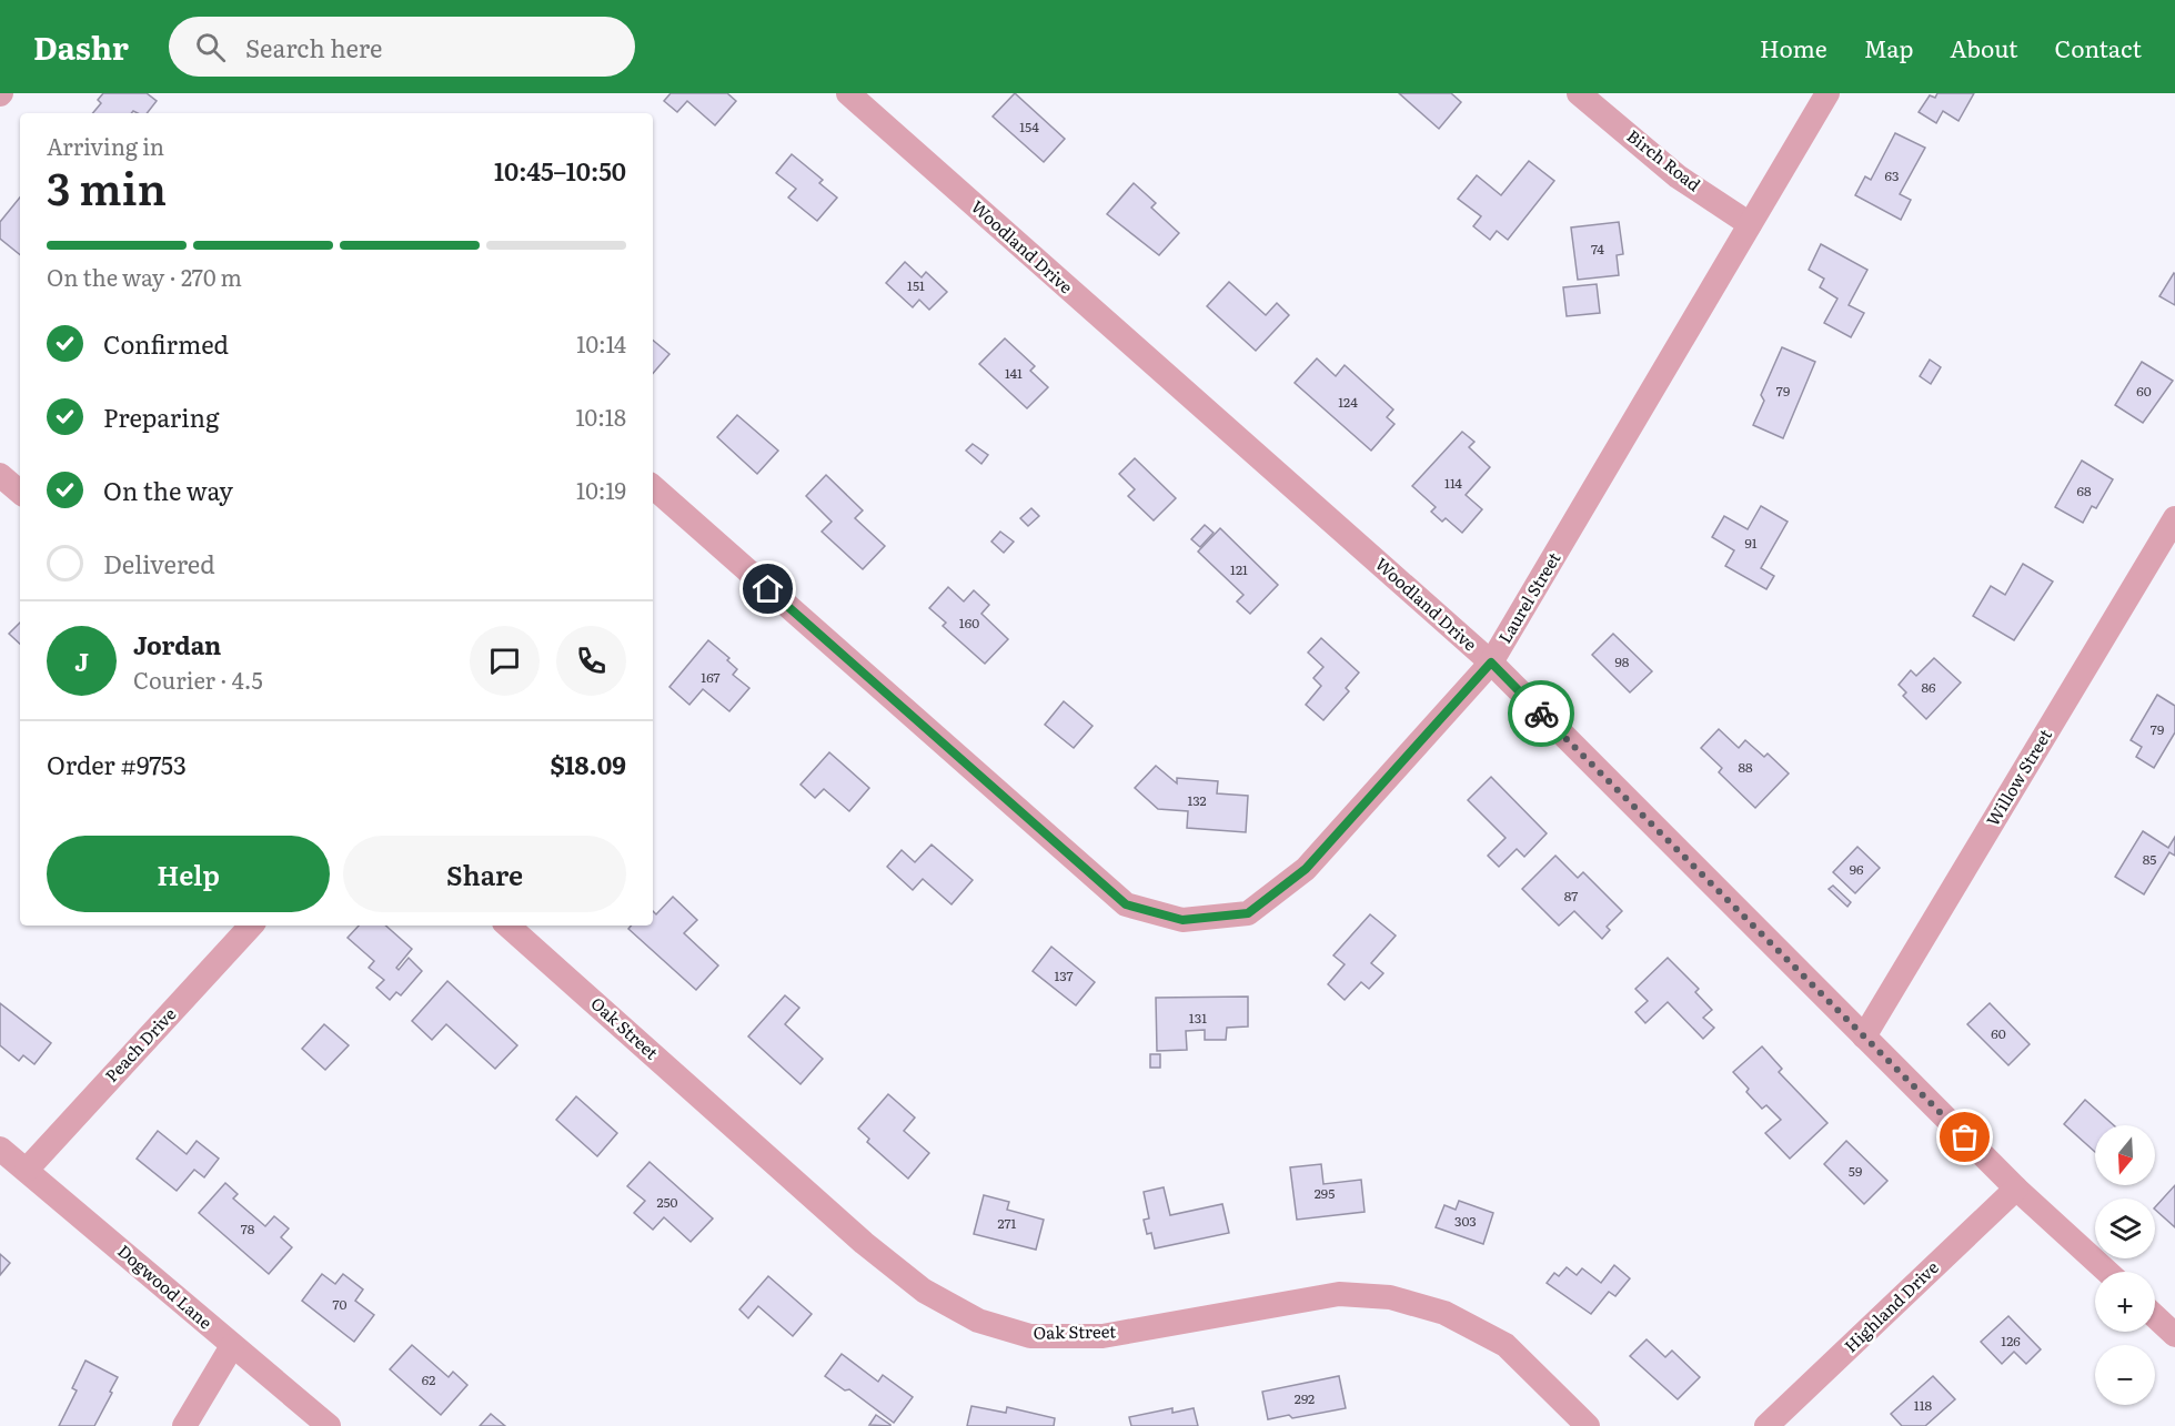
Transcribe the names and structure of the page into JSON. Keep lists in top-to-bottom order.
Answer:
{
  "streets": {
    "street": [
      "Birch Road",
      "Woodland Drive",
      "Laurel Street",
      "Willow Street",
      "Oak Street",
      "Peach Drive",
      "Dogwood Lane",
      "Highland Drive"
    ]
  },
  "crossings": [
    ["Birch Road", "Laurel Street"],
    ["Woodland Drive", "Laurel Street"],
    ["Woodland Drive", "Willow Street"],
    ["Woodland Drive", "Highland Drive"],
    ["Peach Drive", "Dogwood Lane"]
  ],
  "house_numbers": [
    "154",
    "63",
    "74",
    "151",
    "141",
    "79",
    "60",
    "124",
    "114",
    "68",
    "91",
    "121",
    "160",
    "98",
    "167",
    "86",
    "79",
    "88",
    "132",
    "85",
    "96",
    "87",
    "137",
    "131",
    "60",
    "59",
    "295",
    "250",
    "303",
    "271",
    "78",
    "70",
    "126",
    "62",
    "292",
    "118"
  ],
  "north": "bottom",
  "page": {
    "header": "Dashr",
    "search": "Search here",
    "nav": [
      "Home",
      "Map",
      "About",
      "Contact"
    ],
    "heading": ["3 min", "Arriving in", "10:45–10:50"],
    "panel": [
      "Jordan",
      "Courier · 4.5",
      "Order #9753",
      "$18.09"
    ],
    "bar": "On the way · 270 m",
    "list": [
      ["Confirmed", "10:14"],
      ["Preparing", "10:18"],
      ["On the way", "10:19"],
      "Delivered"
    ],
    "round": "J",
    "buttons": ["Help", "Share"],
    "map_buttons": ["+", "−"]
  }
}
